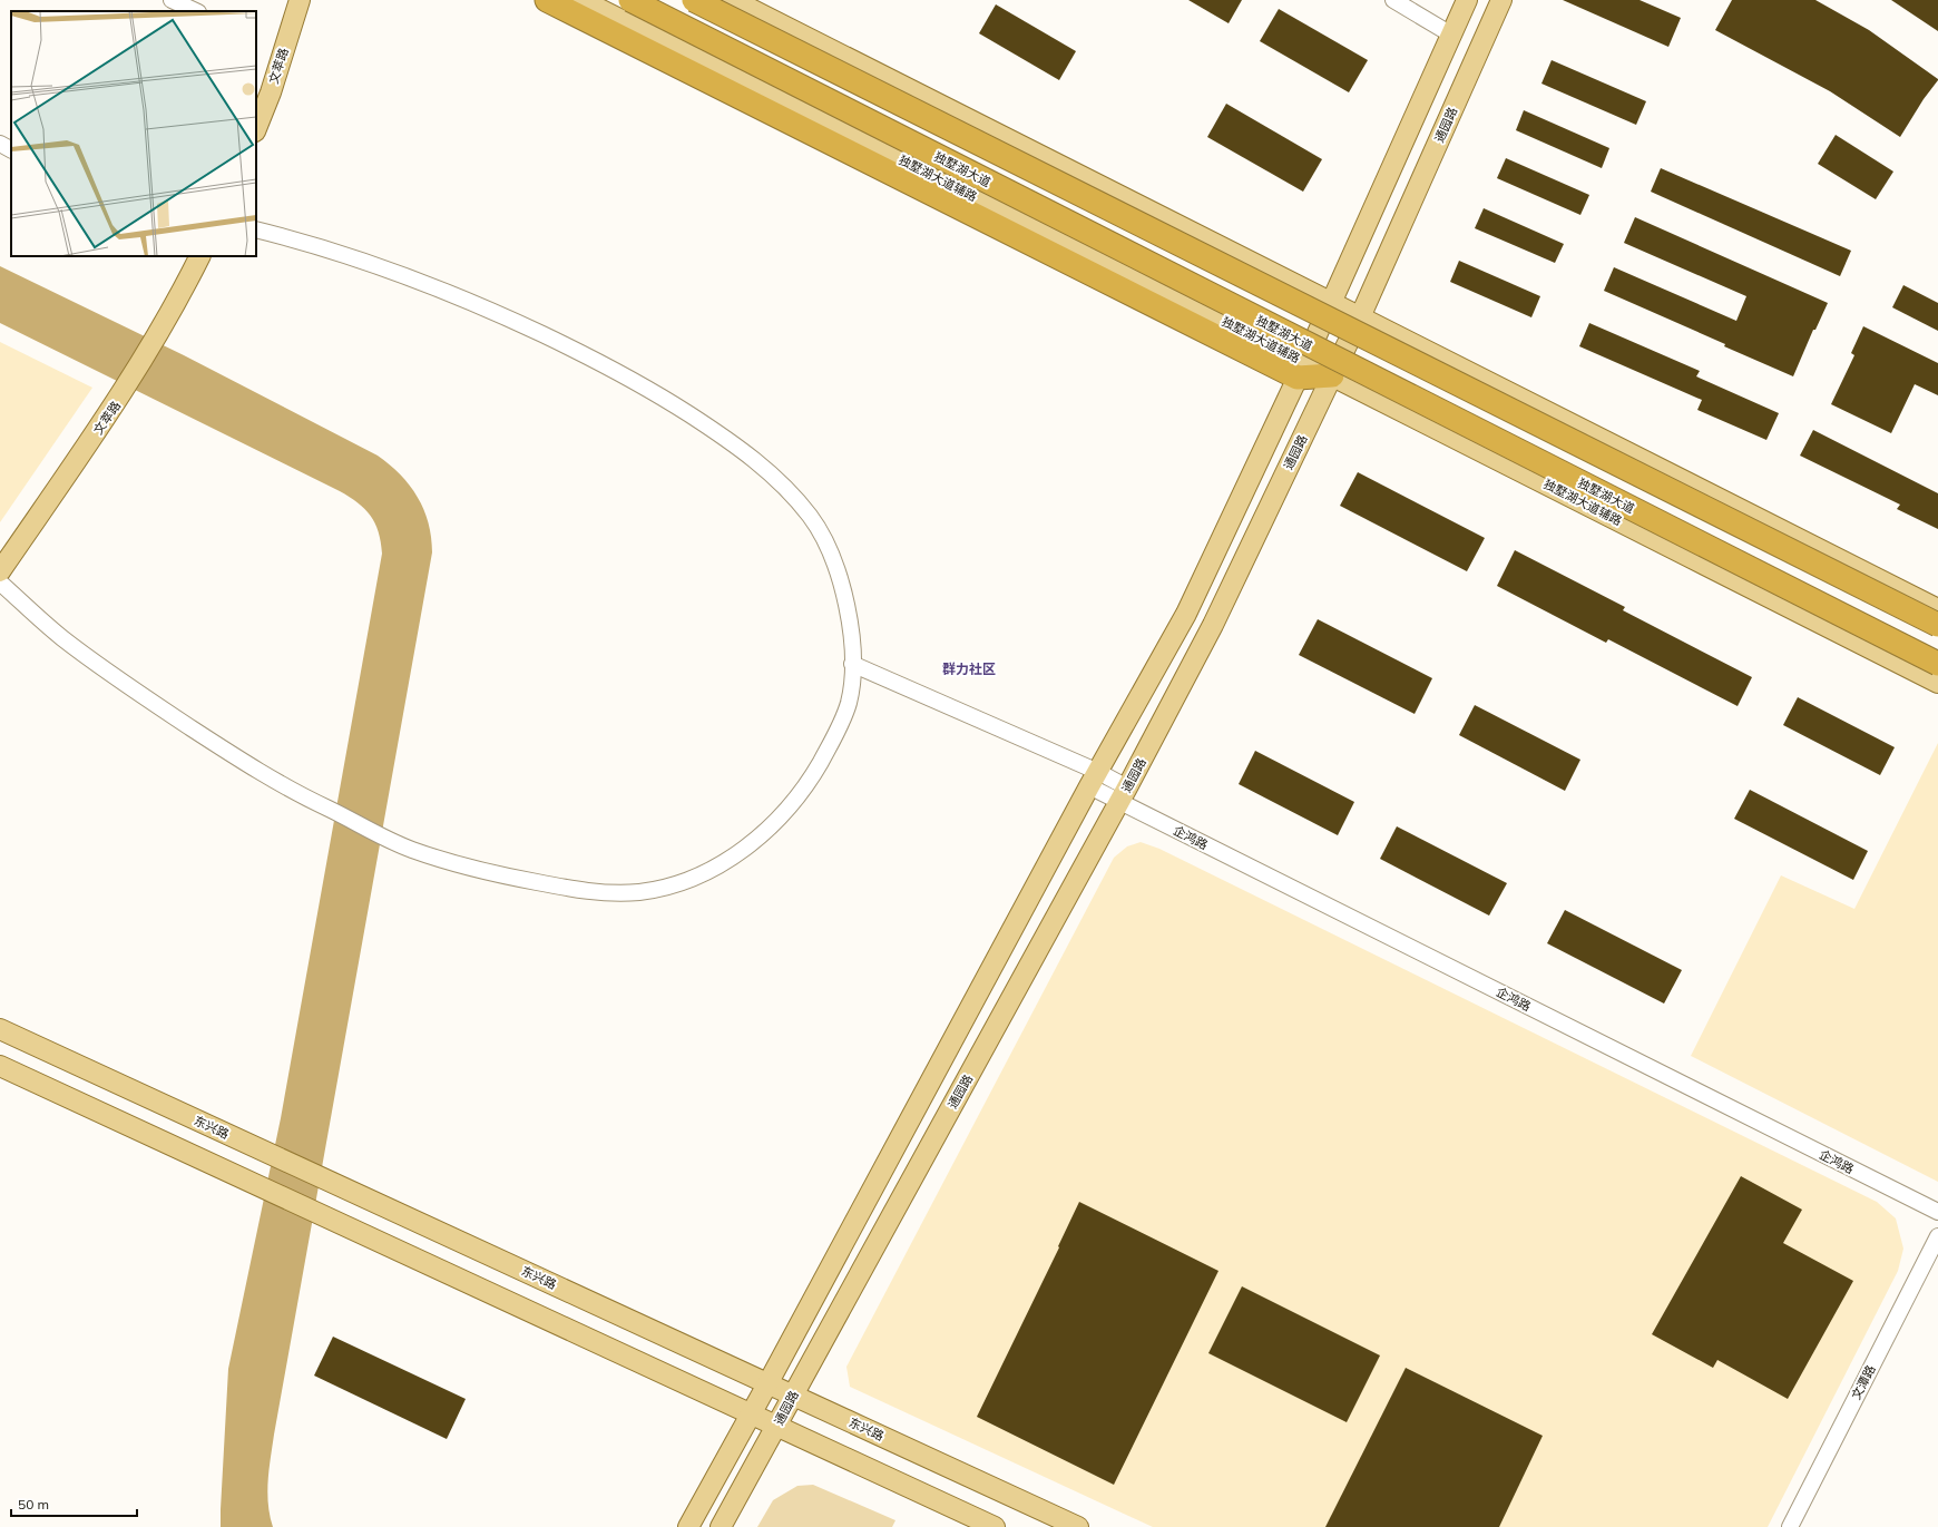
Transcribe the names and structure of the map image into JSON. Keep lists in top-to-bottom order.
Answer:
{
  "streets": {
    "highway": ["独墅湖大道"],
    "main road": [
      "文萃路",
      "通园路",
      "独墅湖大道辅路",
      "东兴路"
    ],
    "street": ["企鸿路", "文潭路"]
  },
  "crossings": [
    ["通园路", "独墅湖大道辅路"],
    ["通园路", "企鸿路"],
    ["通园路", "东兴路"]
  ],
  "districts": ["群力社区"],
  "scale_bar": "50 m"
}
